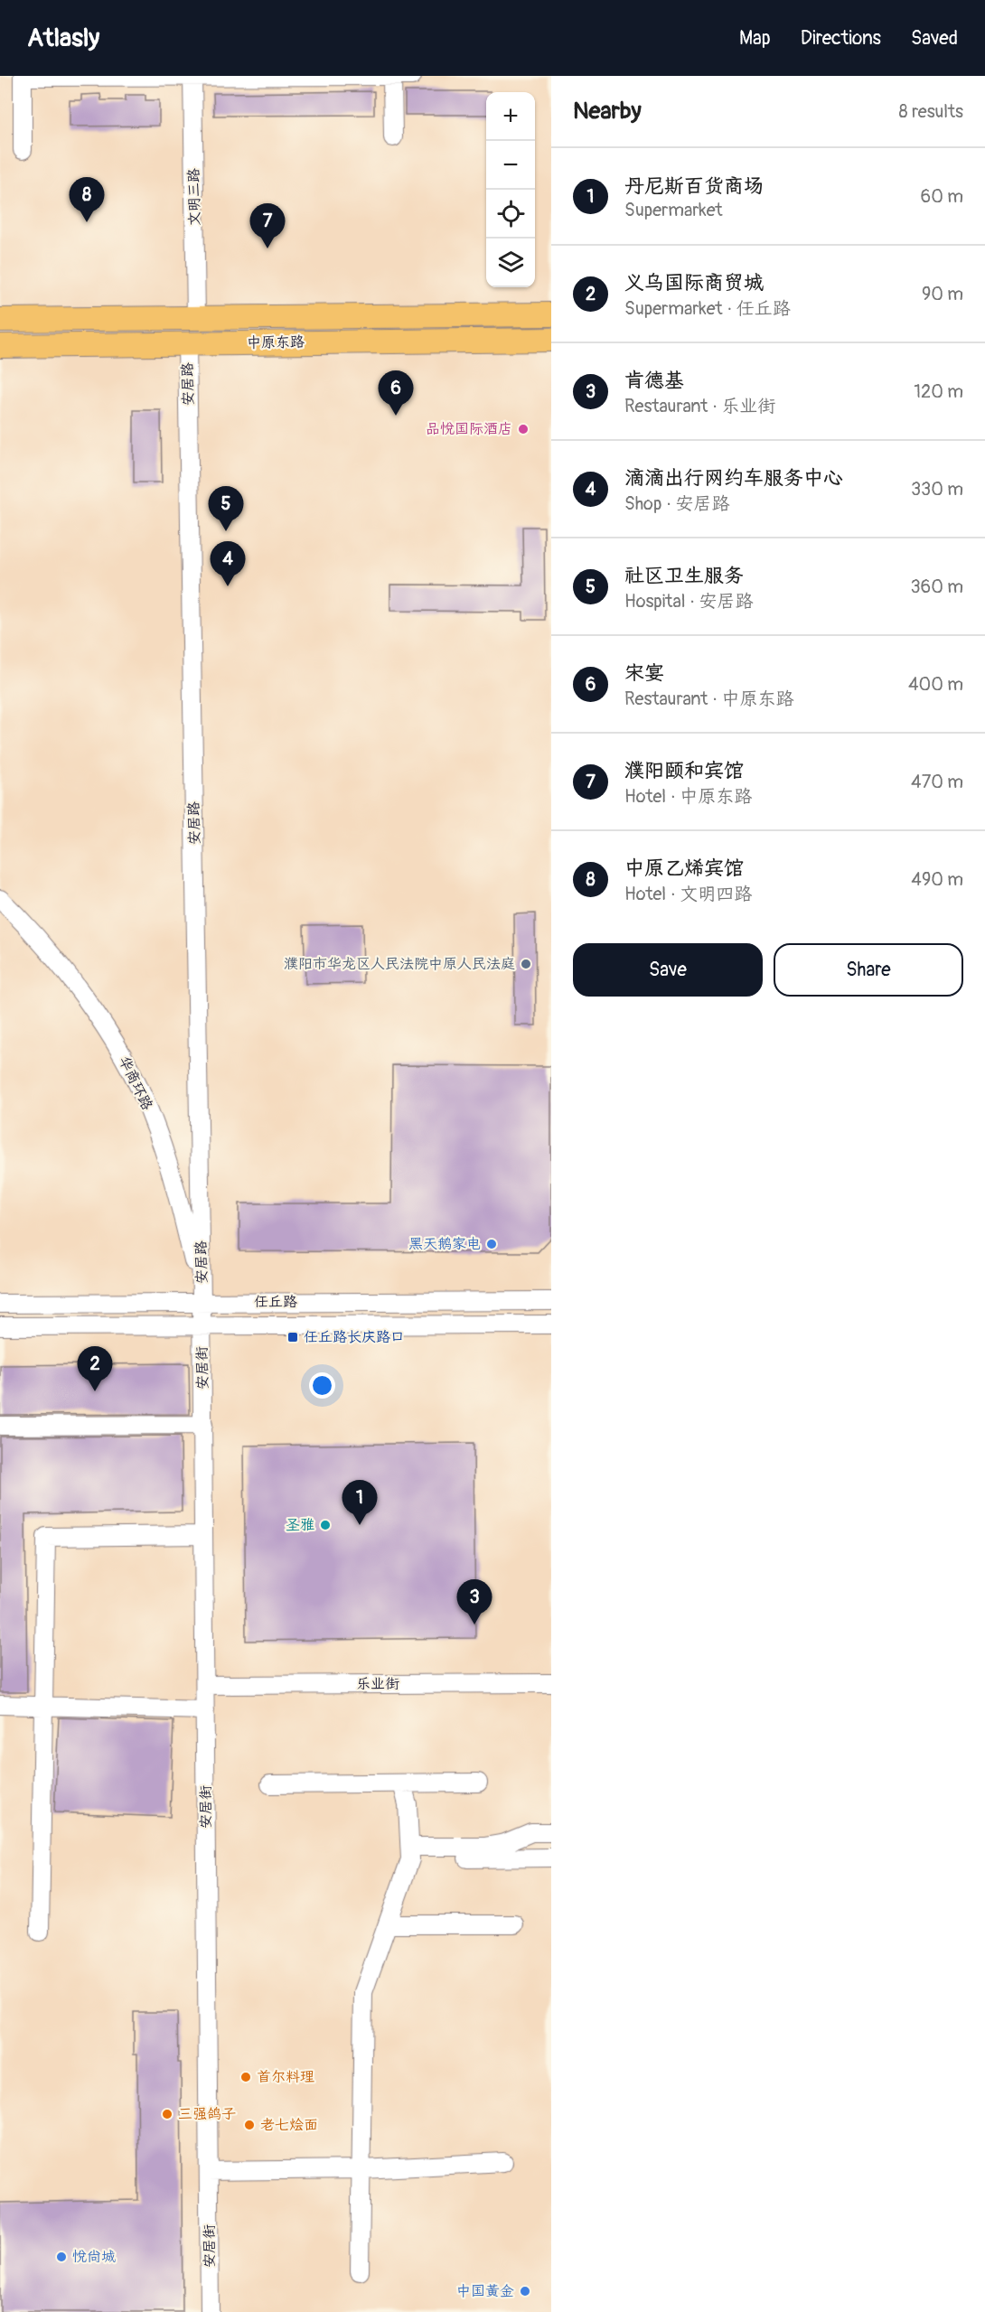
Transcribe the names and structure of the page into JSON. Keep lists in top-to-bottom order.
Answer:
{
  "streets": {
    "main road": ["中原东路"],
    "street": [
      "文明三路",
      "安居路",
      "华商环路",
      "任丘路",
      "安居街",
      "乐业街"
    ]
  },
  "crossings": [
    ["文明三路", "中原东路"],
    ["中原东路", "安居路"],
    ["安居路", "华商环路"],
    ["安居路", "任丘路"],
    ["安居路", "安居街"],
    ["华商环路", "任丘路"],
    ["华商环路", "安居街"],
    ["任丘路", "安居街"],
    ["安居街", "乐业街"]
  ],
  "places": {
    "other": [
      "品悦国际酒店",
      "濮阳市华龙区人民法院中原人民法庭",
      "黑天鹅家电",
      "圣雅",
      "首尔料理",
      "三强鸽子",
      "老七烩面",
      "悦尚城",
      "中国黄金"
    ],
    "transit": ["任丘路长庆路口"]
  },
  "page": {
    "header": "Atlasly",
    "nav": ["Map", "Directions", "Saved"],
    "heading": ["Nearby", "8 results"],
    "map_buttons": ["+", "−"],
    "list": [
      {
        "mark": "1",
        "name": "丹尼斯百货商场",
        "note": "Supermarket",
        "value": "60 m"
      },
      {
        "mark": "2",
        "name": "义乌国际商贸城",
        "note": "Supermarket · 任丘路",
        "value": "90 m"
      },
      {
        "mark": "3",
        "name": "肯德基",
        "note": "Restaurant · 乐业街",
        "value": "120 m"
      },
      {
        "mark": "4",
        "name": "滴滴出行网约车服务中心",
        "note": "Shop · 安居路",
        "value": "330 m"
      },
      {
        "mark": "5",
        "name": "社区卫生服务",
        "note": "Hospital · 安居路",
        "value": "360 m"
      },
      {
        "mark": "6",
        "name": "宋宴",
        "note": "Restaurant · 中原东路",
        "value": "400 m"
      },
      {
        "mark": "7",
        "name": "濮阳颐和宾馆",
        "note": "Hotel · 中原东路",
        "value": "470 m"
      },
      {
        "mark": "8",
        "name": "中原乙烯宾馆",
        "note": "Hotel · 文明四路",
        "value": "490 m"
      }
    ],
    "pins": [
      "8",
      "7",
      "6",
      "5",
      "4",
      "2",
      "1",
      "3"
    ],
    "buttons": ["Save", "Share"]
  }
}
